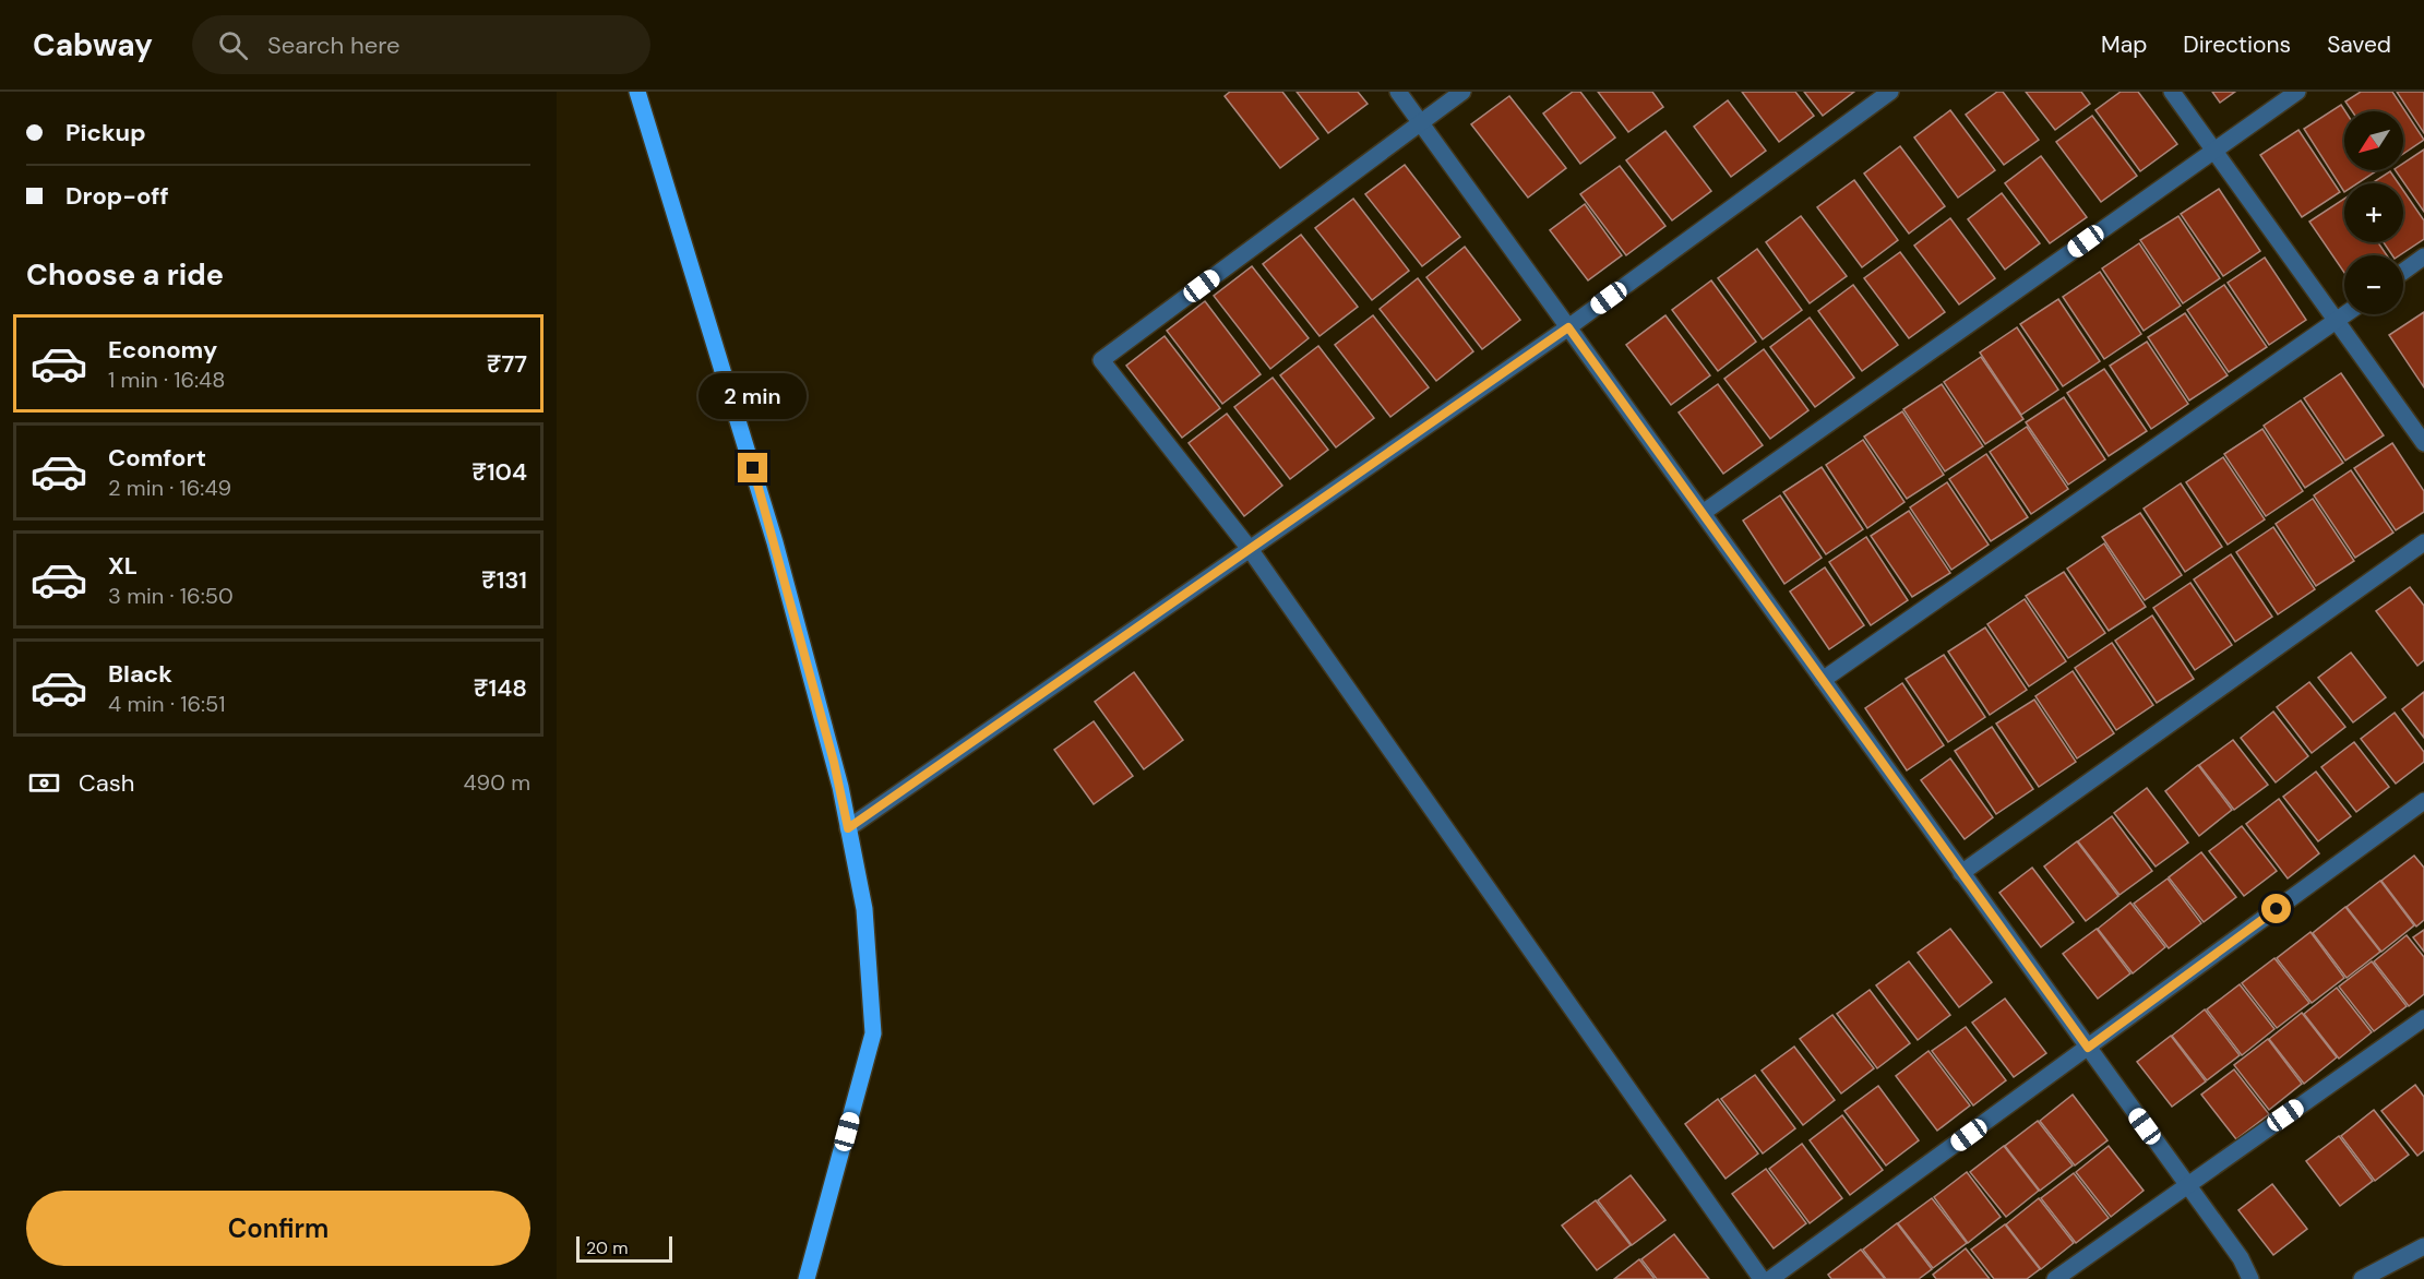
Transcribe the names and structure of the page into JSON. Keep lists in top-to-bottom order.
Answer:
{
  "scale_bar": "20 m",
  "north": "bottom left",
  "page": {
    "header": "Cabway",
    "search": "Search here",
    "nav": ["Map", "Directions", "Saved"],
    "banner": ["Pickup", "Drop-off"],
    "map_buttons": ["+", "−"],
    "heading": "Choose a ride",
    "list": [
      {
        "name": "Economy",
        "note": "1 min · 16:48",
        "value": "₹77"
      },
      {
        "name": "Comfort",
        "note": "2 min · 16:49",
        "value": "₹104"
      },
      {
        "name": "XL",
        "note": "3 min · 16:50",
        "value": "₹131"
      },
      {
        "name": "Black",
        "note": "4 min · 16:51",
        "value": "₹148"
      }
    ],
    "bubble": "2 min",
    "pay": ["Cash", "490 m"],
    "buttons": "Confirm",
    "scale": "20 m"
  }
}
